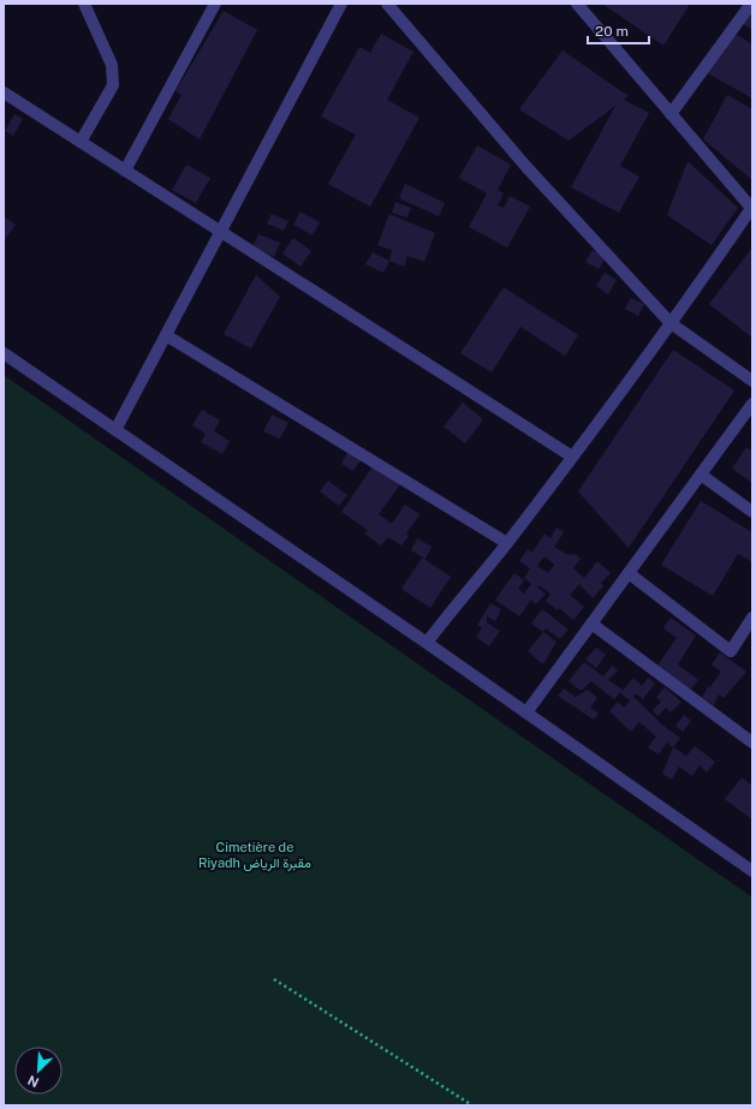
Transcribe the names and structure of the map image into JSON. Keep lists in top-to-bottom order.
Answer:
{
  "parks": ["Cimetière de Riyadh مقبرة الرياض"],
  "scale_bar": "20 m",
  "north": "bottom left"
}
